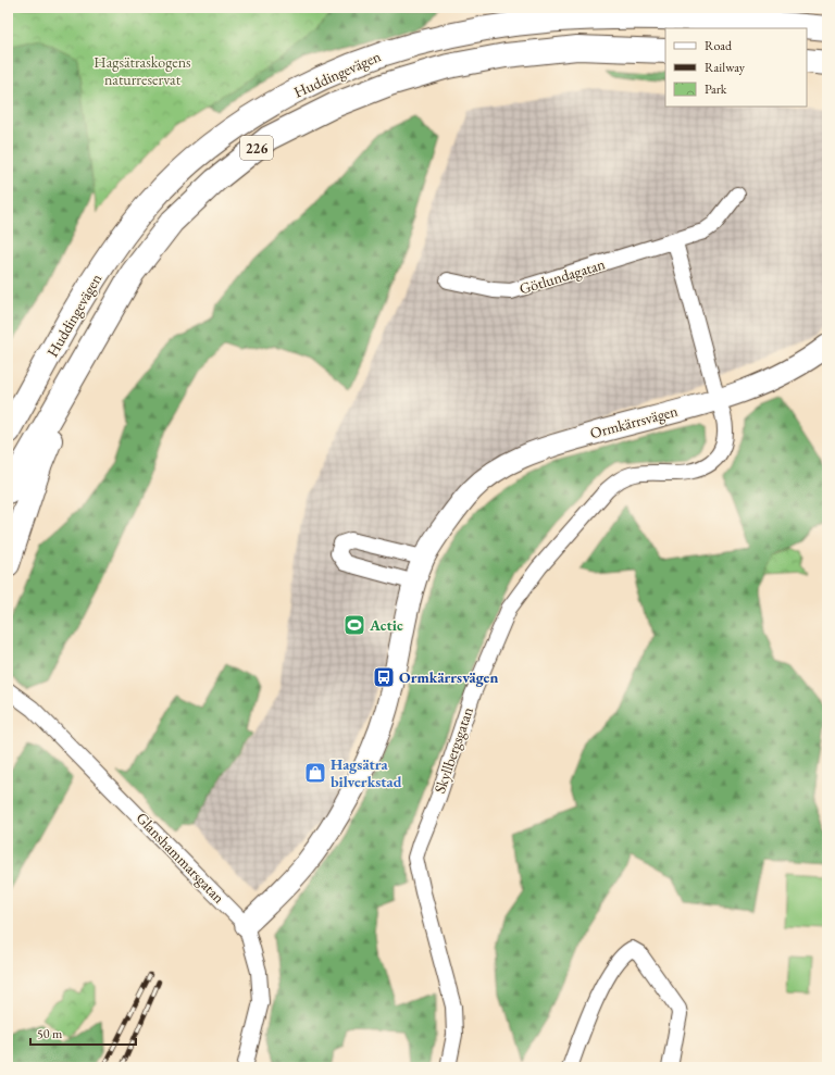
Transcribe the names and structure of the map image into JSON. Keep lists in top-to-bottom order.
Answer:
{
  "streets": {
    "main road": ["Huddingevägen", "226"],
    "street": [
      "Götlundagatan",
      "Ormkärrsvägen",
      "Skyllbergsgatan",
      "Glanshammarsgatan"
    ]
  },
  "crossings": [
    ["Ormkärrsvägen", "Skyllbergsgatan"],
    ["Ormkärrsvägen", "Glanshammarsgatan"]
  ],
  "parks": ["Hagsätraskogens naturreservat"],
  "places": {
    "sports": ["Actic"],
    "bus stop": ["Ormkärrsvägen"],
    "shop": ["Hagsätra bilverkstad"]
  },
  "legend": ["Road", "Railway", "Park"],
  "scale_bar": "50 m"
}
